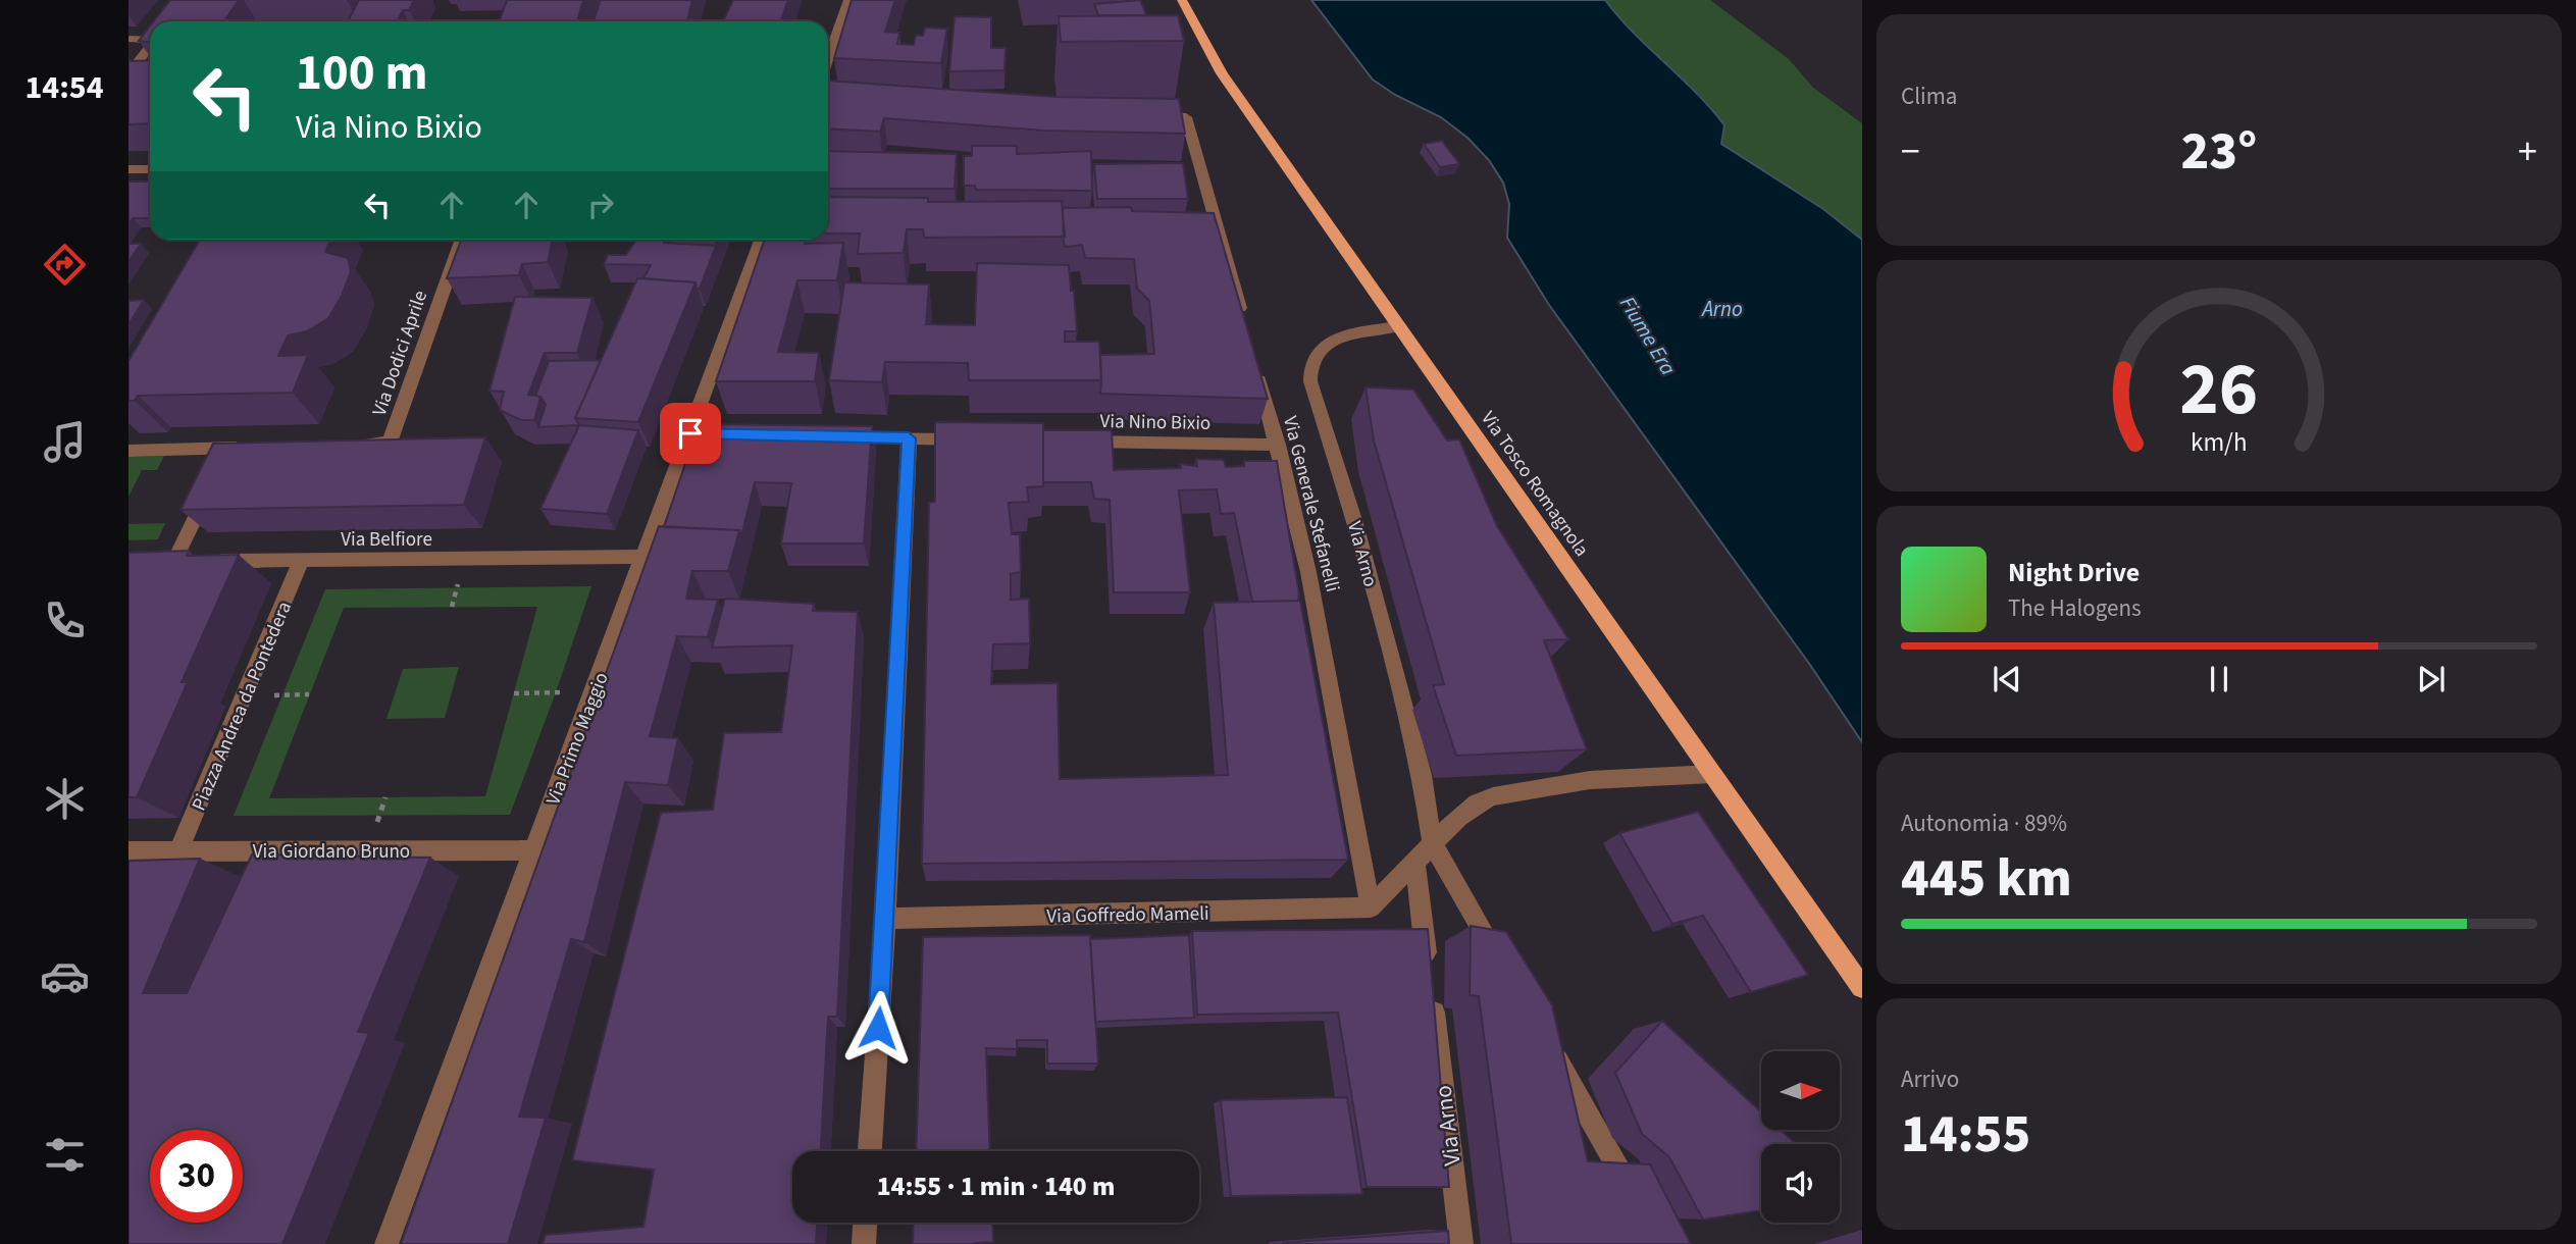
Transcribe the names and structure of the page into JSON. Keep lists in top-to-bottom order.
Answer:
{
  "streets": {
    "main road": ["Via Tosco Romagnola"],
    "street": [
      "Via Dodici Aprile",
      "Via Nino Bixio",
      "Via Generale Stefanelli",
      "Via Belfiore",
      "Via Arno",
      "Piazza Andrea da Pontedera",
      "Via Primo Maggio",
      "Via Giordano Bruno",
      "Via Goffredo Mameli"
    ]
  },
  "crossings": [
    ["Via Nino Bixio", "Via Generale Stefanelli"],
    ["Via Tosco Romagnola", "Via Arno"],
    ["Via Generale Stefanelli", "Via Goffredo Mameli"],
    ["Via Belfiore", "Piazza Andrea da Pontedera"],
    ["Via Belfiore", "Via Primo Maggio"],
    ["Piazza Andrea da Pontedera", "Via Giordano Bruno"],
    ["Via Primo Maggio", "Via Giordano Bruno"]
  ],
  "water": ["Arno", "Fiume Era"],
  "north": "right",
  "page": {
    "tabs": "14:54",
    "tile": [
      "Clima",
      ["Autonomia · 89%", "445 km"],
      ["Arrivo", "14:55"]
    ],
    "turn": ["100 m", "Via Nino Bixio"],
    "heat": ["−", "23°", "+"],
    "song": ["Night Drive", "The Halogens"],
    "limit": "30",
    "trip": "14:55 · 1 min · 140 m",
    "gauge": ["26", "km/h"]
  }
}
